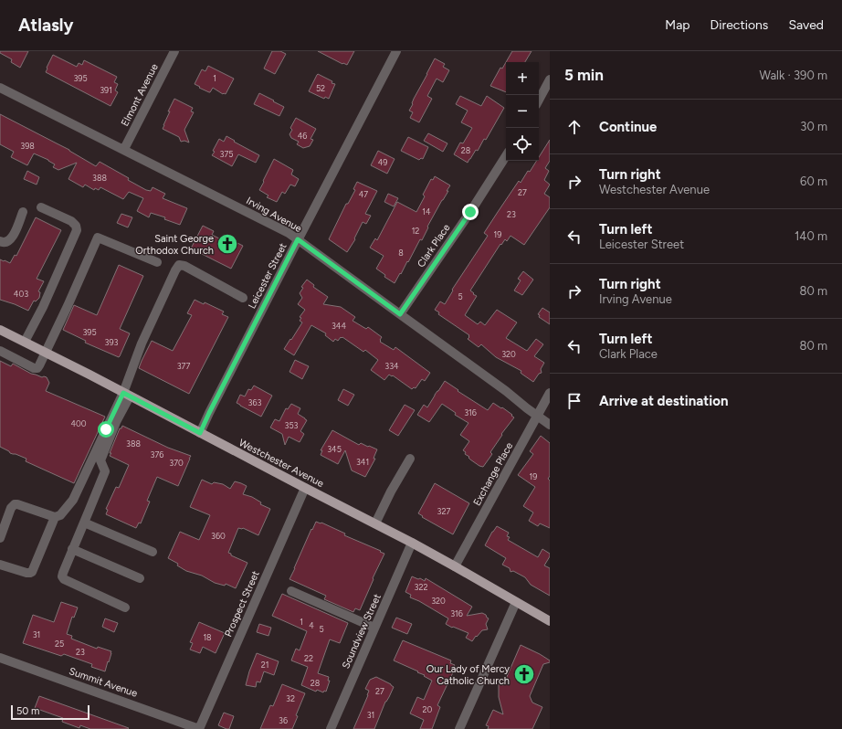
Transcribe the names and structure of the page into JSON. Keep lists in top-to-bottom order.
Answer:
{
  "streets": {
    "main road": ["Westchester Avenue"],
    "street": [
      "Elmont Avenue",
      "Irving Avenue",
      "Clark Place",
      "Leicester Street",
      "Exchange Place",
      "Prospect Street",
      "Soundview Street",
      "Summit Avenue"
    ]
  },
  "crossings": [
    ["Elmont Avenue", "Irving Avenue"],
    ["Irving Avenue", "Clark Place"],
    ["Irving Avenue", "Leicester Street"],
    ["Irving Avenue", "Exchange Place"],
    ["Leicester Street", "Westchester Avenue"],
    ["Westchester Avenue", "Exchange Place"],
    ["Westchester Avenue", "Prospect Street"],
    ["Westchester Avenue", "Soundview Street"],
    ["Prospect Street", "Summit Avenue"]
  ],
  "places": {
    "church": ["Saint George Orthodox Church", "Our Lady of Mercy Catholic Church"]
  },
  "house_numbers": [
    "395",
    "1",
    "52",
    "391",
    "46",
    "398",
    "28",
    "375",
    "49",
    "388",
    "27",
    "47",
    "14",
    "23",
    "12",
    "19",
    "8",
    "403",
    "5",
    "344",
    "395",
    "393",
    "320",
    "377",
    "334",
    "363",
    "316",
    "400",
    "353",
    "388",
    "345",
    "376",
    "341",
    "370",
    "19",
    "327",
    "360",
    "322",
    "320",
    "316",
    "1",
    "4",
    "5",
    "31",
    "18",
    "25",
    "23",
    "22",
    "21",
    "28",
    "27",
    "32",
    "20",
    "31",
    "36"
  ],
  "scale_bar": "50 m",
  "page": {
    "header": "Atlasly",
    "nav": ["Map", "Directions", "Saved"],
    "heading": ["5 min", "Walk · 390 m"],
    "map_buttons": ["+", "−"],
    "list": [
      ["Continue", "30 m"],
      ["Turn right", "Westchester Avenue", "60 m"],
      ["Turn left", "Leicester Street", "140 m"],
      ["Turn right", "Irving Avenue", "80 m"],
      ["Turn left", "Clark Place", "80 m"],
      "Arrive at destination"
    ],
    "scale": "50 m"
  }
}
